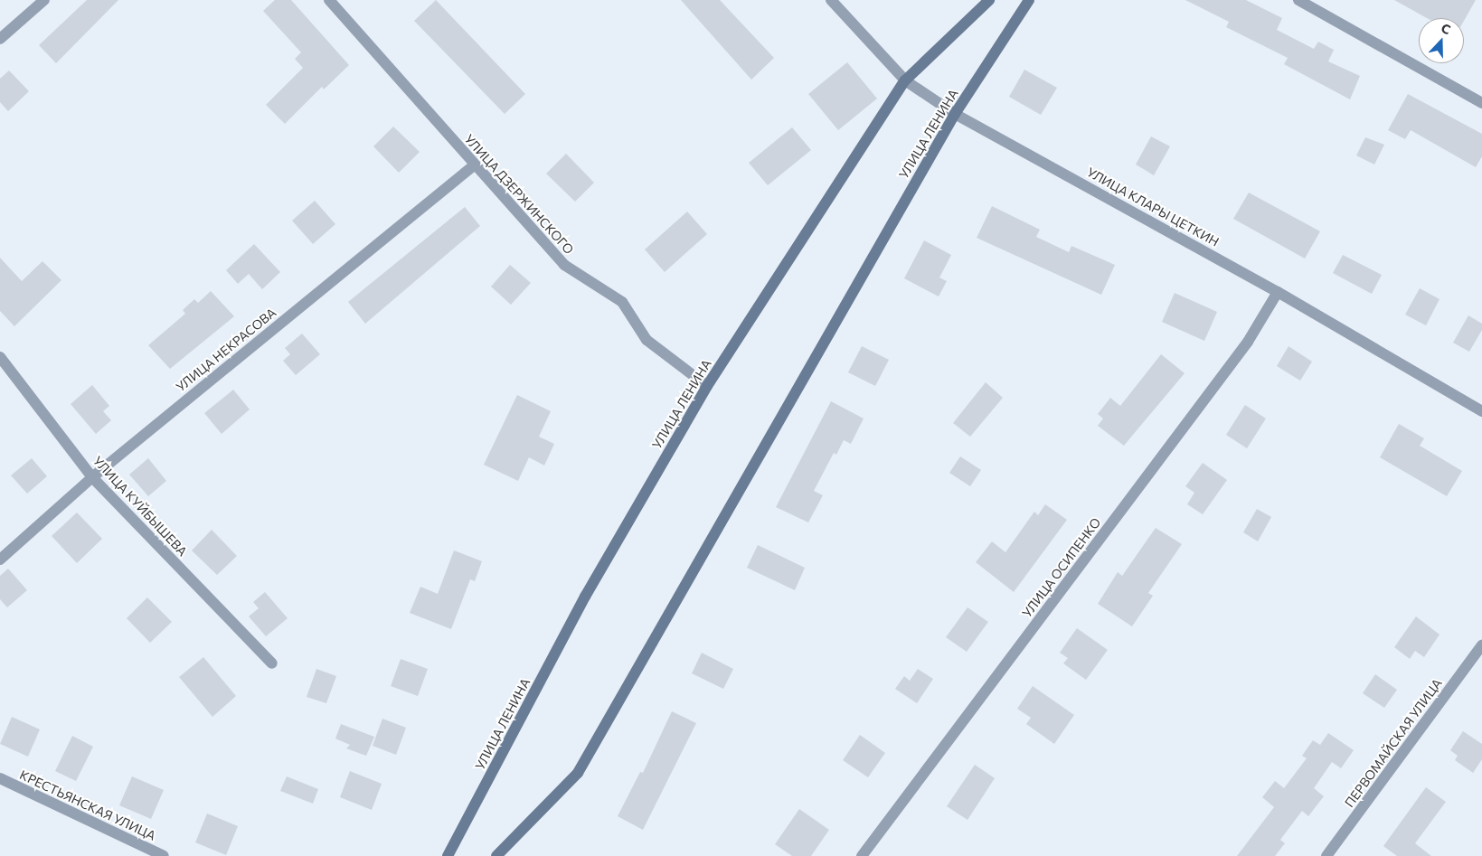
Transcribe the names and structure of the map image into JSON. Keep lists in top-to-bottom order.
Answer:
{
  "streets": {
    "main road": ["УЛИЦА ЛЕНИНА"],
    "street": [
      "УЛИЦА ДЗЕРЖИНСКОГО",
      "УЛИЦА КЛАРЫ ЦЕТКИН",
      "УЛИЦА НЕКРАСОВА",
      "УЛИЦА КУЙБЫШЕВА",
      "УЛИЦА ОСИПЕНКО",
      "ПЕРВОМАЙСКАЯ УЛИЦА",
      "КРЕСТЬЯНСКАЯ УЛИЦА"
    ]
  },
  "crossings": [
    ["УЛИЦА ЛЕНИНА", "УЛИЦА ДЗЕРЖИНСКОГО"],
    ["УЛИЦА ЛЕНИНА", "УЛИЦА КЛАРЫ ЦЕТКИН"],
    ["УЛИЦА ДЗЕРЖИНСКОГО", "УЛИЦА НЕКРАСОВА"],
    ["УЛИЦА КЛАРЫ ЦЕТКИН", "УЛИЦА ОСИПЕНКО"],
    ["УЛИЦА НЕКРАСОВА", "УЛИЦА КУЙБЫШЕВА"]
  ],
  "north": "top"
}
